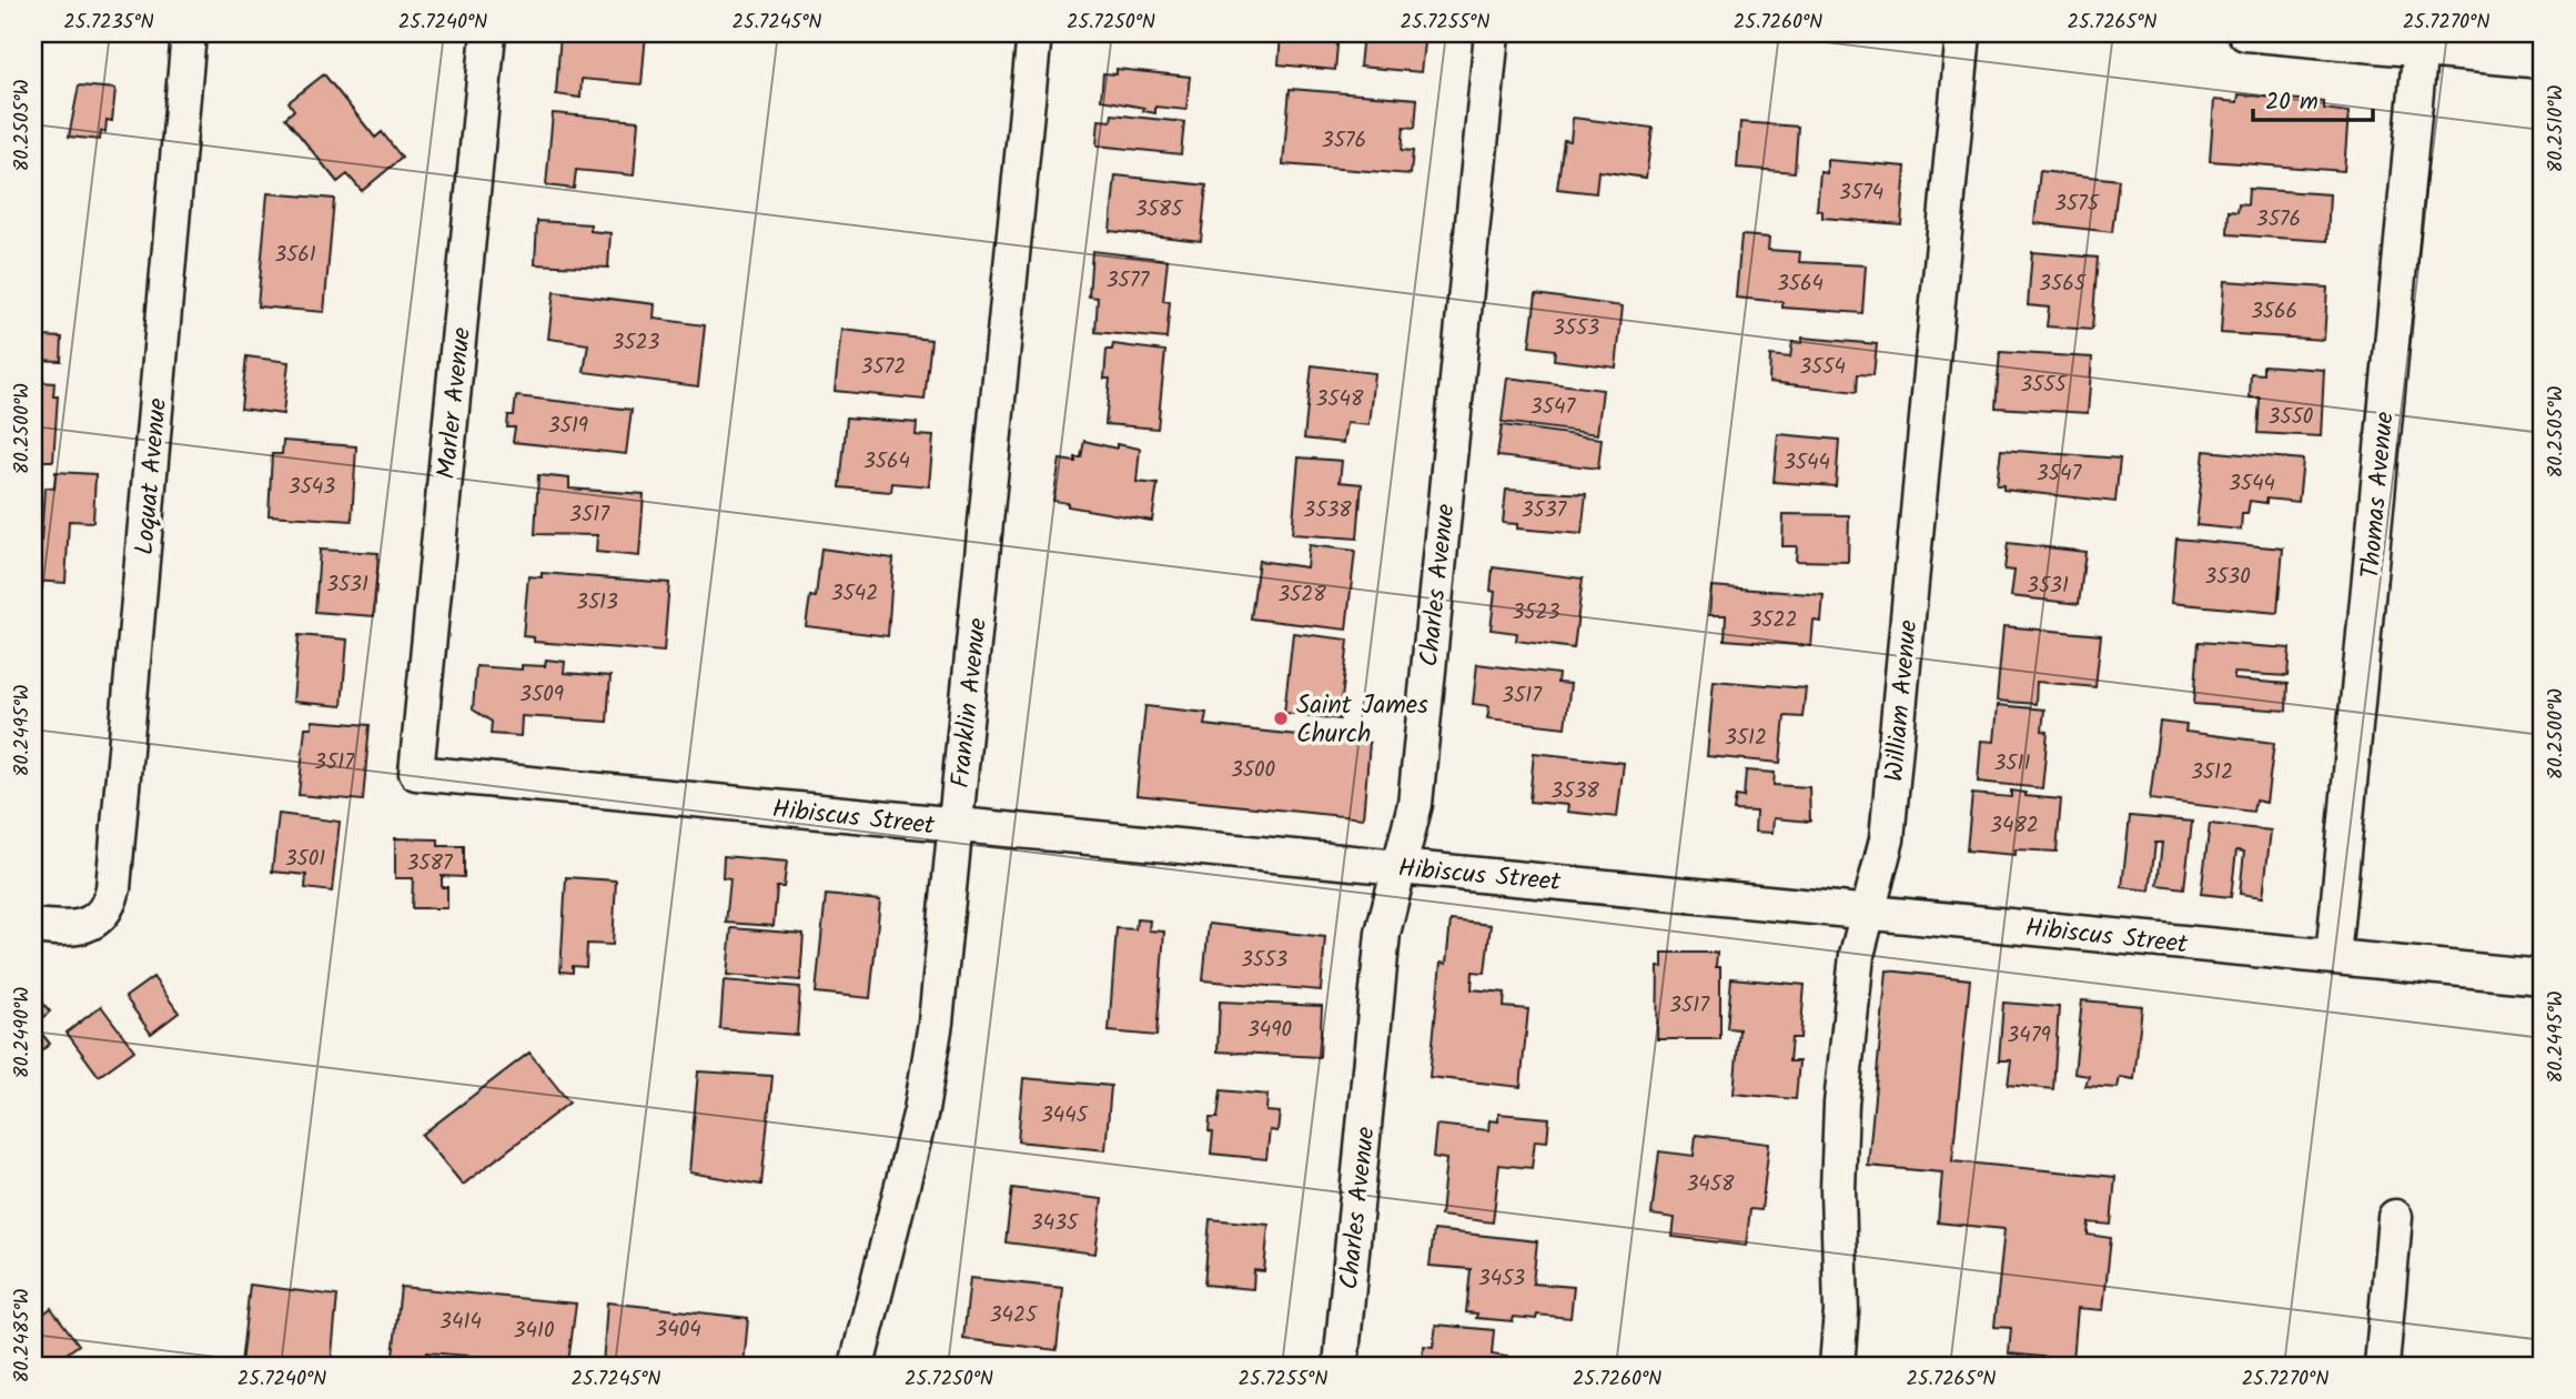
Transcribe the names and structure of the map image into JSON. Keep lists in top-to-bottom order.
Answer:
{
  "streets": {
    "street": [
      "Marler Avenue",
      "Loquat Avenue",
      "Thomas Avenue",
      "Charles Avenue",
      "William Avenue",
      "Franklin Avenue",
      "Hibiscus Street"
    ]
  },
  "crossings": [
    ["Marler Avenue", "Hibiscus Street"],
    ["Thomas Avenue", "Hibiscus Street"],
    ["Charles Avenue", "Hibiscus Street"],
    ["William Avenue", "Hibiscus Street"],
    ["Franklin Avenue", "Hibiscus Street"]
  ],
  "places": ["Saint James Church"],
  "house_numbers": [
    "3576",
    "3574",
    "3575",
    "3585",
    "3576",
    "3561",
    "3577",
    "3564",
    "3565",
    "3566",
    "3553",
    "3523",
    "3572",
    "3554",
    "3555",
    "3548",
    "3547",
    "3550",
    "3519",
    "3564",
    "3544",
    "3547",
    "3544",
    "3543",
    "3538",
    "3537",
    "3517",
    "3530",
    "3531",
    "3531",
    "3542",
    "3528",
    "3513",
    "3523",
    "3522",
    "3509",
    "3517",
    "3512",
    "3517",
    "3511",
    "3500",
    "3512",
    "3538",
    "3482",
    "3501",
    "3587",
    "3553",
    "3517",
    "3490",
    "3479",
    "3445",
    "3458",
    "3435",
    "3453",
    "3425",
    "3414",
    "3404",
    "3410"
  ],
  "scale_bar": "20 m",
  "coordinates": [
    "25.7235°N",
    "25.7240°N",
    "25.7245°N",
    "25.7250°N",
    "25.7255°N",
    "25.7260°N",
    "25.7265°N",
    "25.7270°N",
    "80.2505°W",
    "80.2510°W",
    "80.2500°W",
    "80.2495°W",
    "80.2490°W",
    "80.2485°W"
  ]
}
